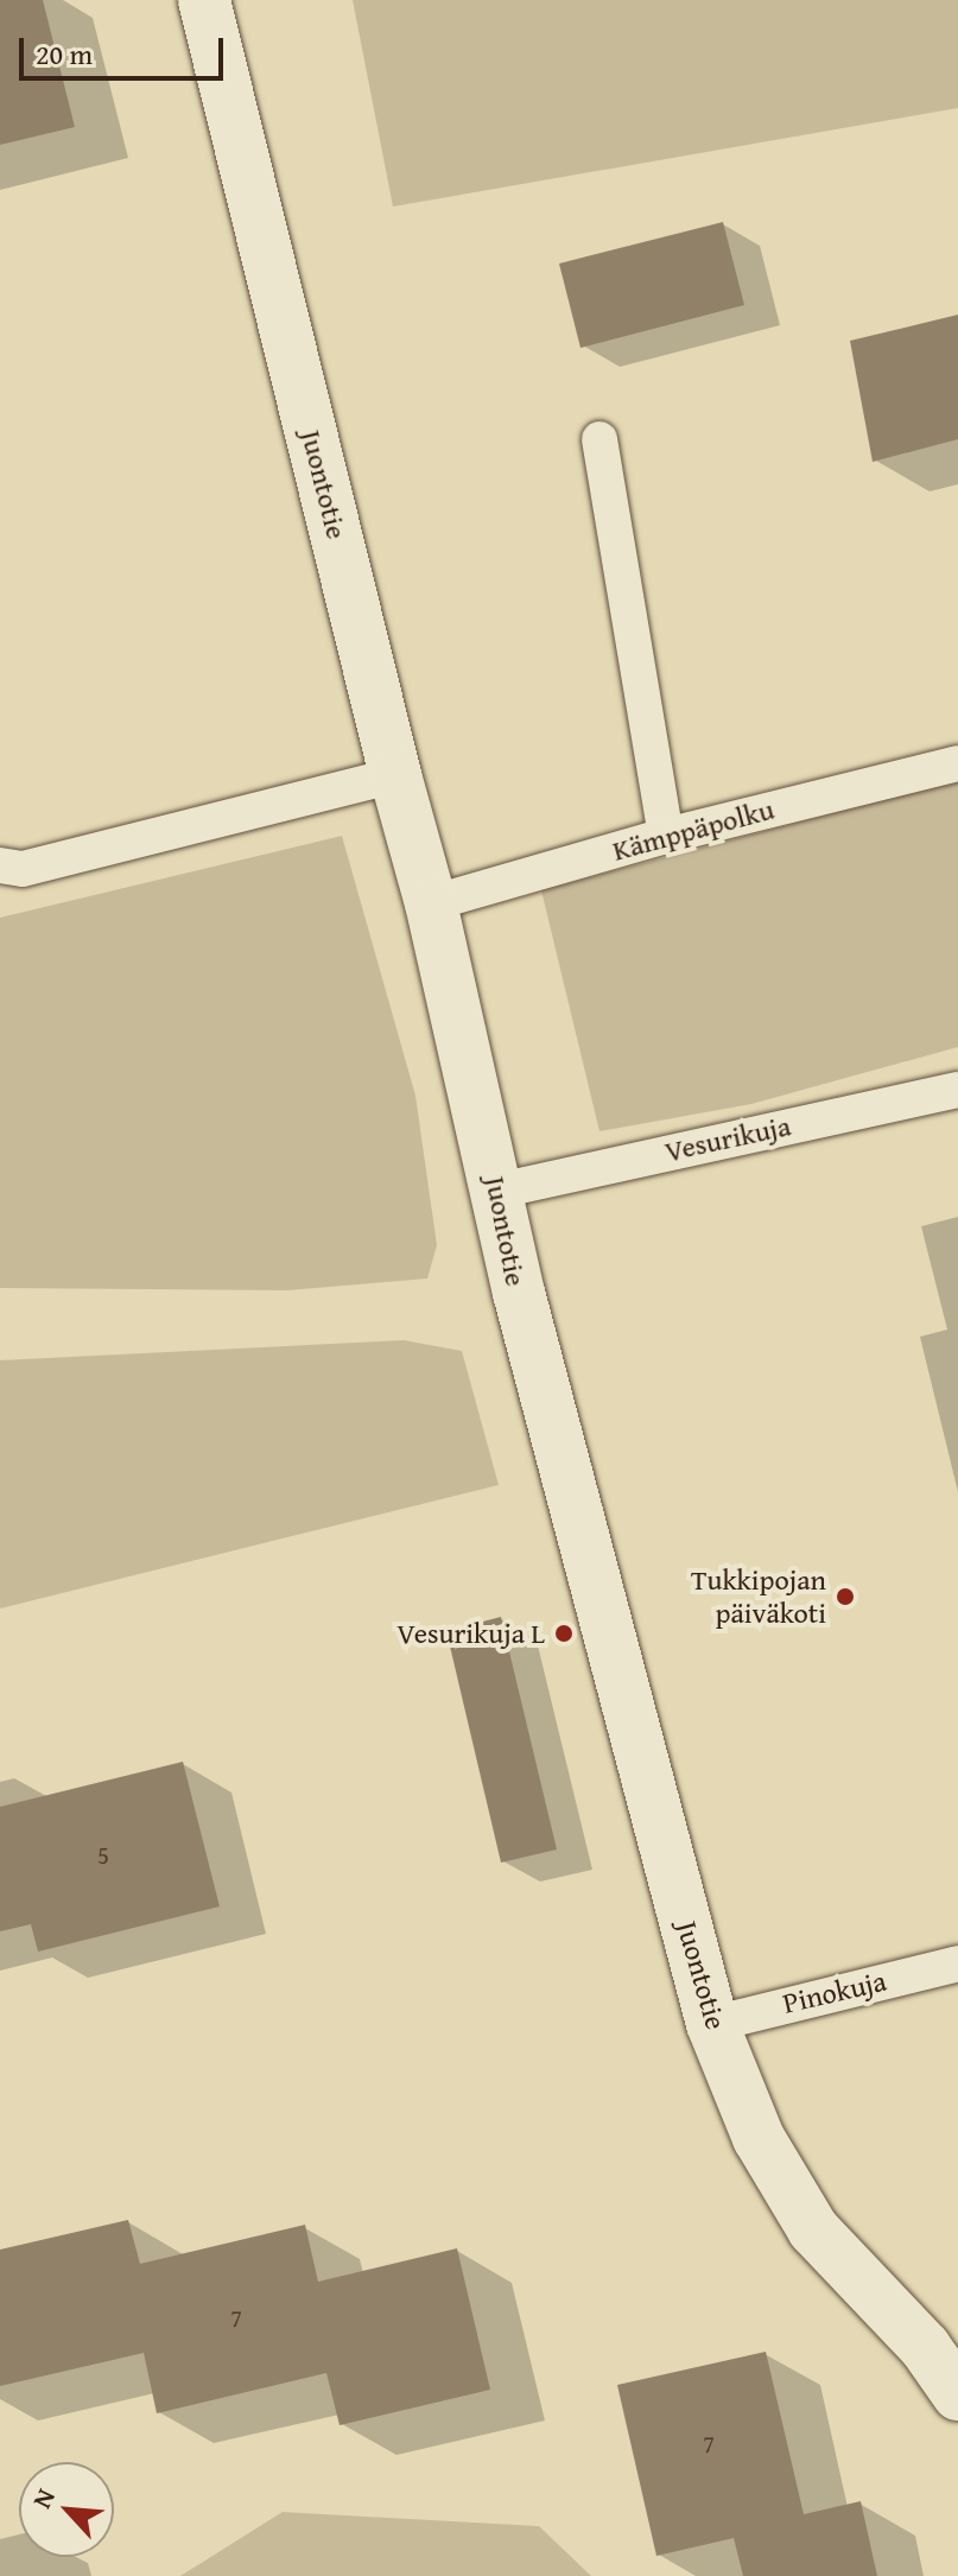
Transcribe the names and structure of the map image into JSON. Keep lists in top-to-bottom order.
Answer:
{
  "streets": {
    "street": ["Juontotie"],
    "lane": ["Kämppäpolku", "Vesurikuja", "Pinokuja"]
  },
  "crossings": [
    ["Juontotie", "Kämppäpolku"],
    ["Juontotie", "Vesurikuja"],
    ["Juontotie", "Pinokuja"]
  ],
  "places": ["Tukkipojan päiväkoti", "Vesurikuja L"],
  "house_numbers": ["5", "7", "7"],
  "scale_bar": "20 m",
  "north": "top left"
}
